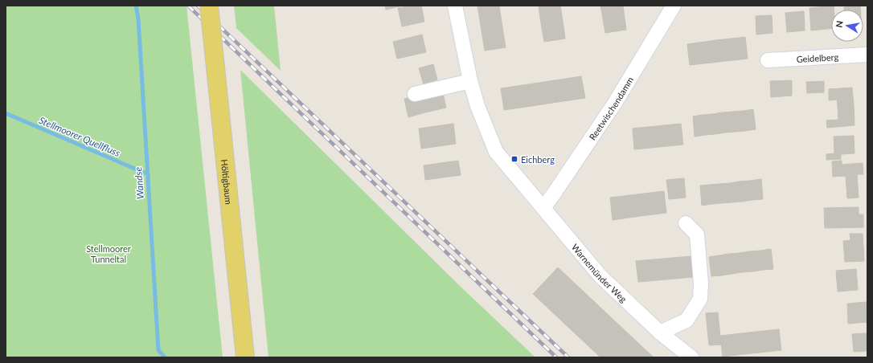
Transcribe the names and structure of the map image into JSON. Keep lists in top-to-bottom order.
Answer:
{
  "streets": {
    "main road": ["Höltigbaum"],
    "street": ["Geidelberg", "Reetwischendamm", "Warnemünder Weg"]
  },
  "crossings": [
    ["Reetwischendamm", "Warnemünder Weg"]
  ],
  "water": ["Stellmoorer Quellfluss", "Wandse"],
  "parks": ["Stellmoorer Tunneltal"],
  "places": {
    "transit": ["Eichberg"]
  },
  "north": "left"
}
